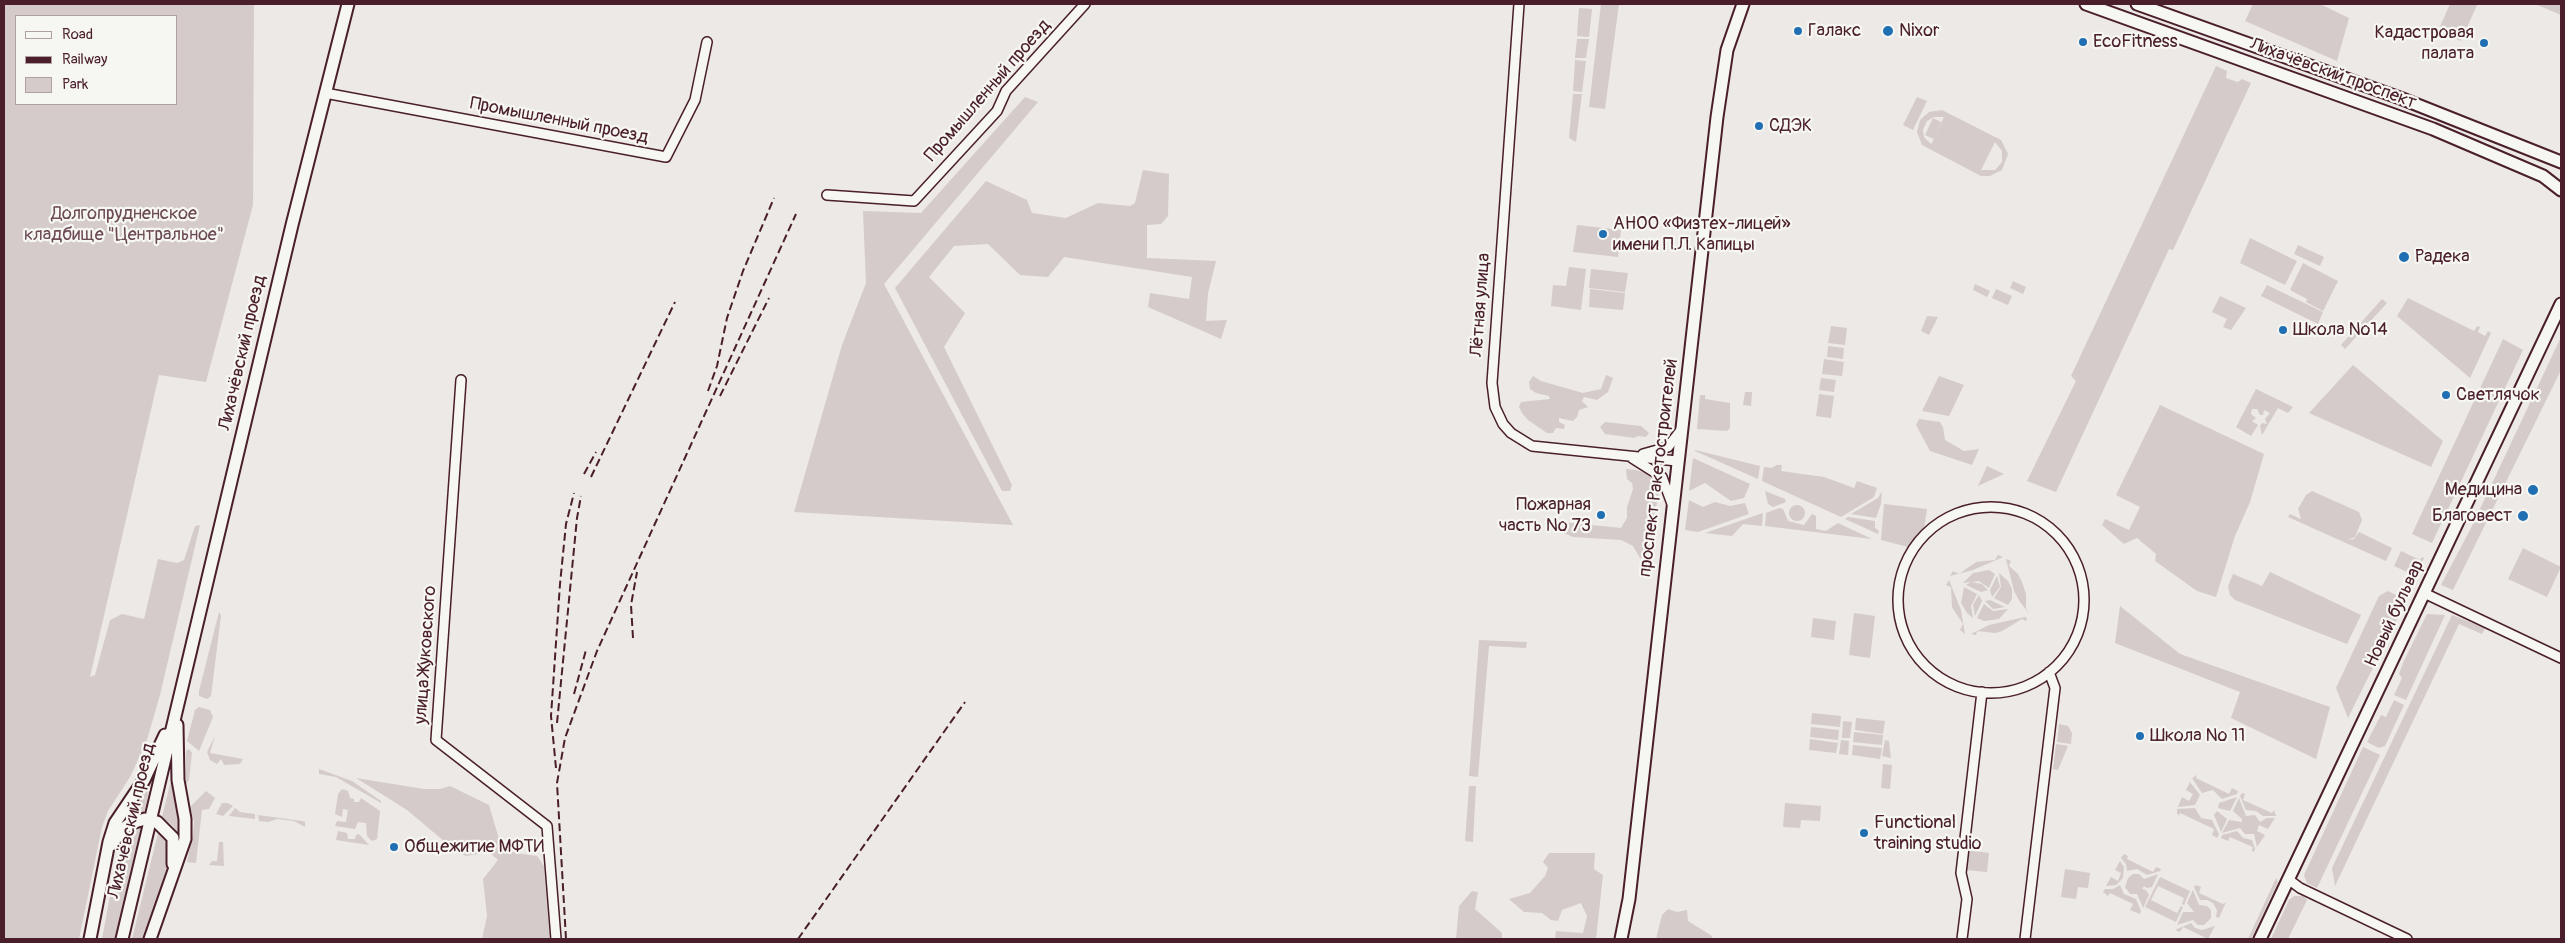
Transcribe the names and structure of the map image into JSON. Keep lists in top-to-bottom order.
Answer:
{
  "streets": {
    "main road": [
      "Лихачёвский проспект",
      "Лихачёвский проезд",
      "проспект Ракетостроителей",
      "Новый бульвар"
    ],
    "street": ["Промышленный проезд", "Лётная улица", "улица Жуковского"]
  },
  "crossings": [
    ["Промышленный проезд", "Лихачёвский проезд"],
    ["Лётная улица", "проспект Ракетостроителей"]
  ],
  "parks": ["Долгопрудненское кладбище \"Центральное\""],
  "places": [
    "Галакс",
    "Nixor",
    "EcoFitness",
    "Кадастровая палата",
    "СДЭК",
    "АНОО «Физтех-лицей» имени П.Л. Капицы",
    "Радека",
    "Школа №14",
    "Светлячок",
    "Медицина",
    "Пожарная часть № 73",
    "Благовест",
    "Школа № 11",
    "Functional training studio",
    "Общежитие МФТИ"
  ],
  "legend": ["Road", "Railway", "Park"]
}
